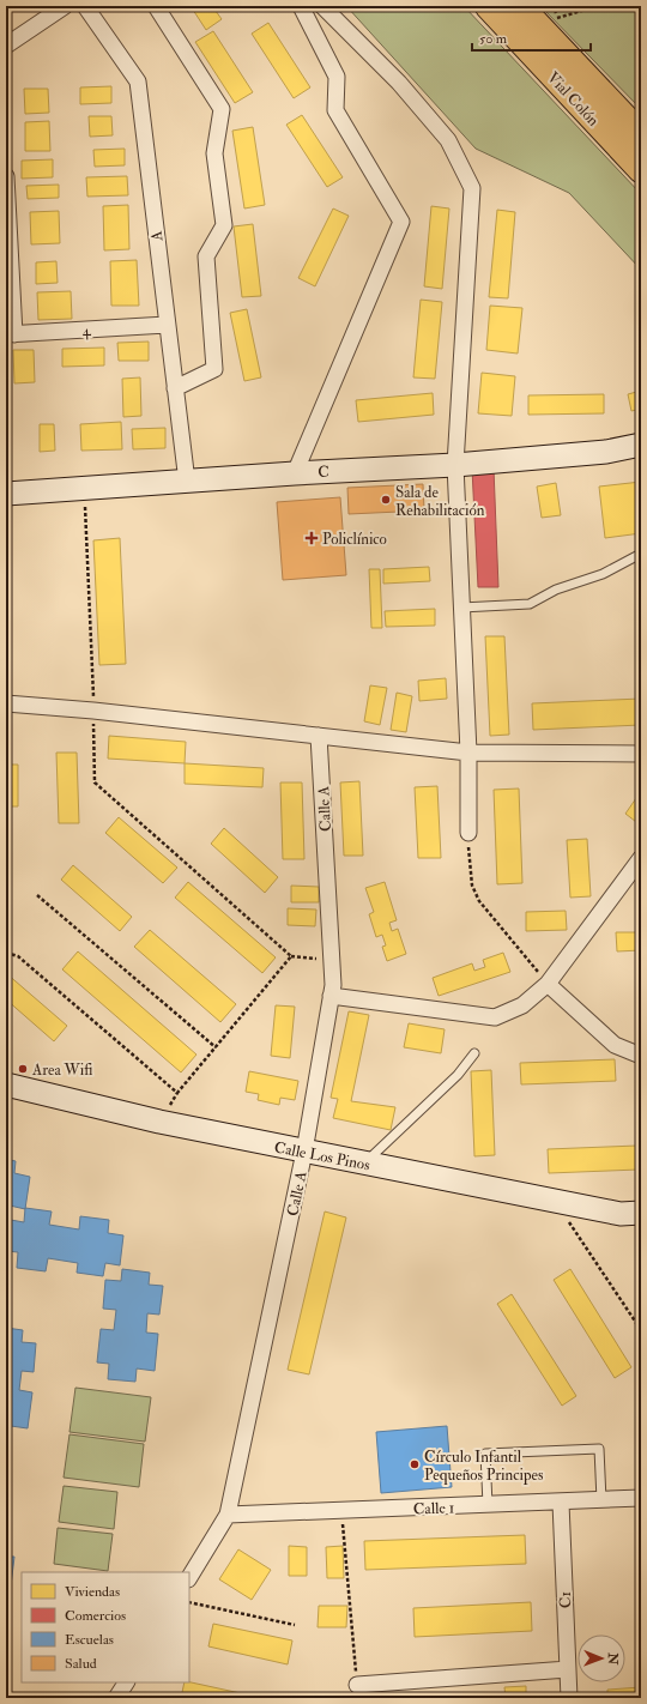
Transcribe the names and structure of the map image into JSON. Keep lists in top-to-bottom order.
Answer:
{
  "streets": {
    "main road": ["Vial Colón"],
    "street": [
      "A",
      "4",
      "C",
      "Calle A",
      "Calle Los Pinos",
      "Calle 1",
      "C1"
    ]
  },
  "crossings": [
    ["A", "4"],
    ["A", "C"],
    ["Calle A", "Calle Los Pinos"],
    ["Calle A", "Calle 1"],
    ["Calle 1", "C1"]
  ],
  "places": {
    "other": ["Sala de Rehabilitación", "Area Wifi", "Círculo Infantil Pequeños Principes"],
    "health": ["Policlínico"]
  },
  "legend": [
    "Viviendas",
    "Comercios",
    "Escuelas",
    "Salud"
  ],
  "scale_bar": "50 m",
  "north": "right"
}
